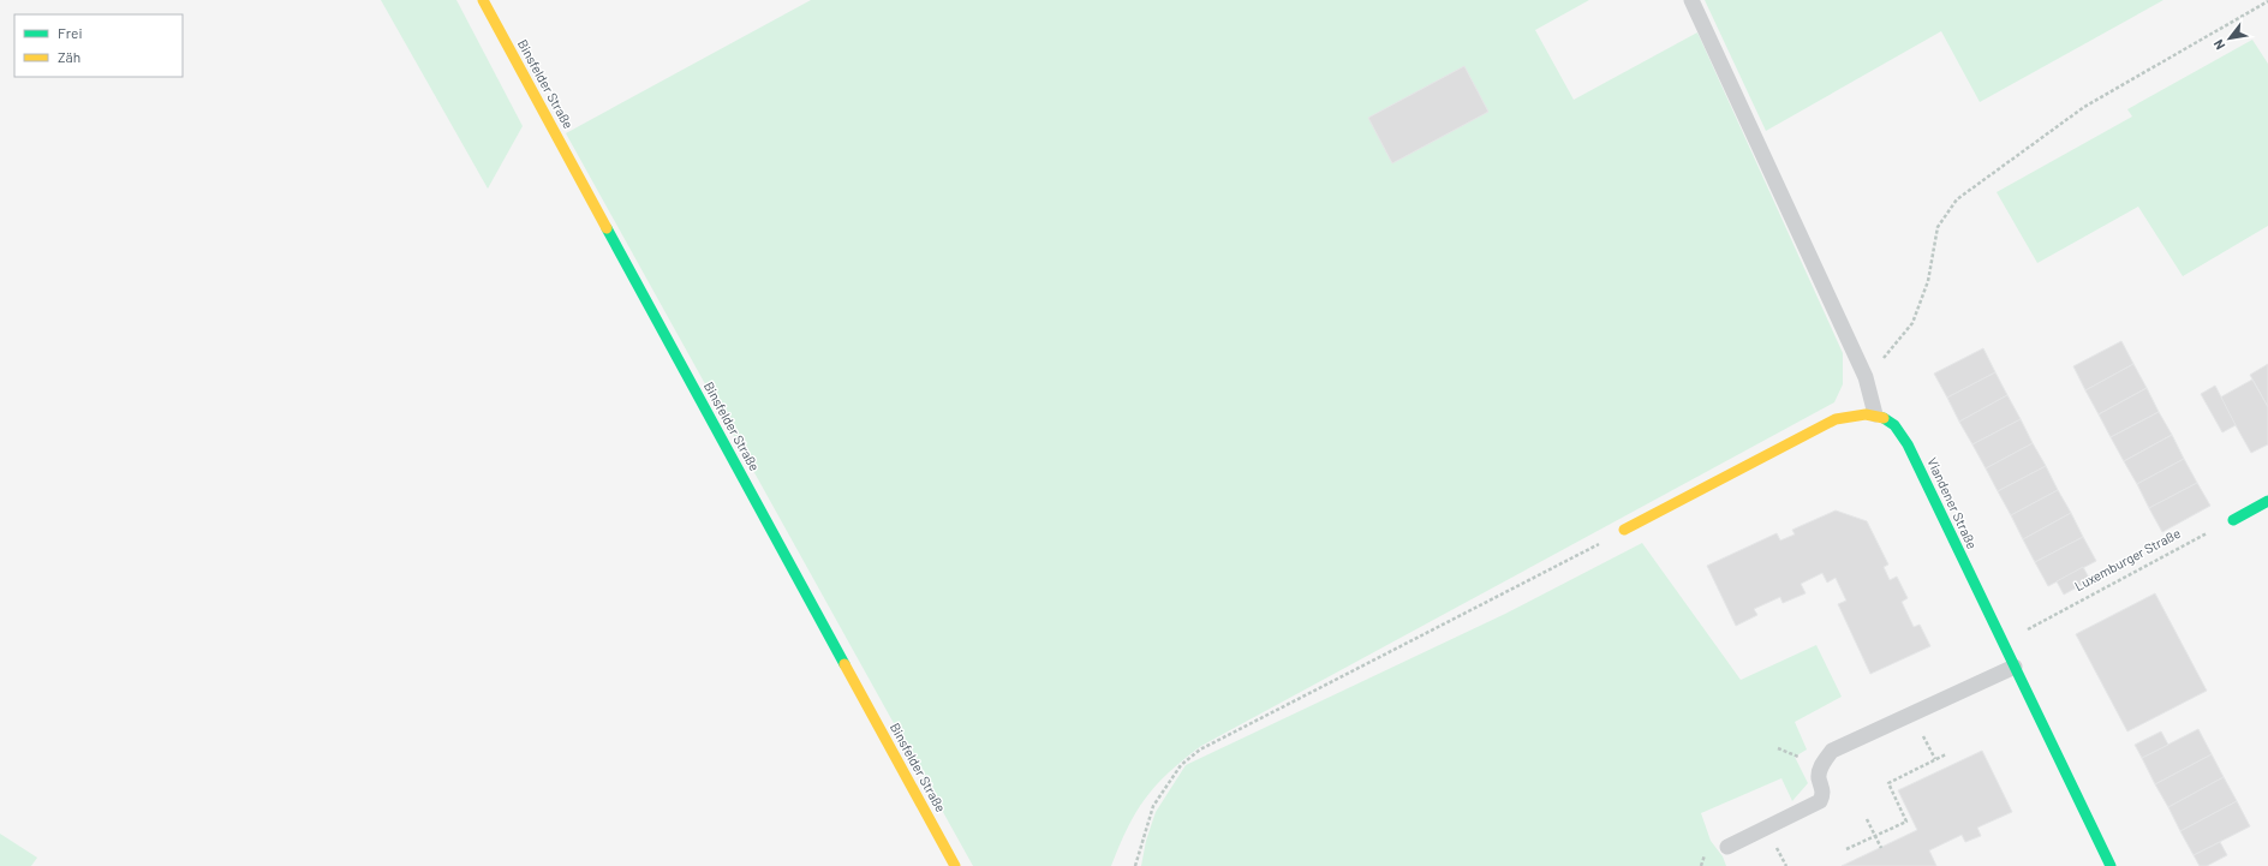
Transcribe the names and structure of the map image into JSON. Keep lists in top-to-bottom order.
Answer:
{
  "streets": {
    "street": ["Binsfelder Straße", "Viandener Straße"],
    "path": ["Luxemburger Straße"]
  },
  "crossings": [
    ["Viandener Straße", "Luxemburger Straße"]
  ],
  "legend": ["Frei", "Zäh"],
  "north": "bottom left"
}
